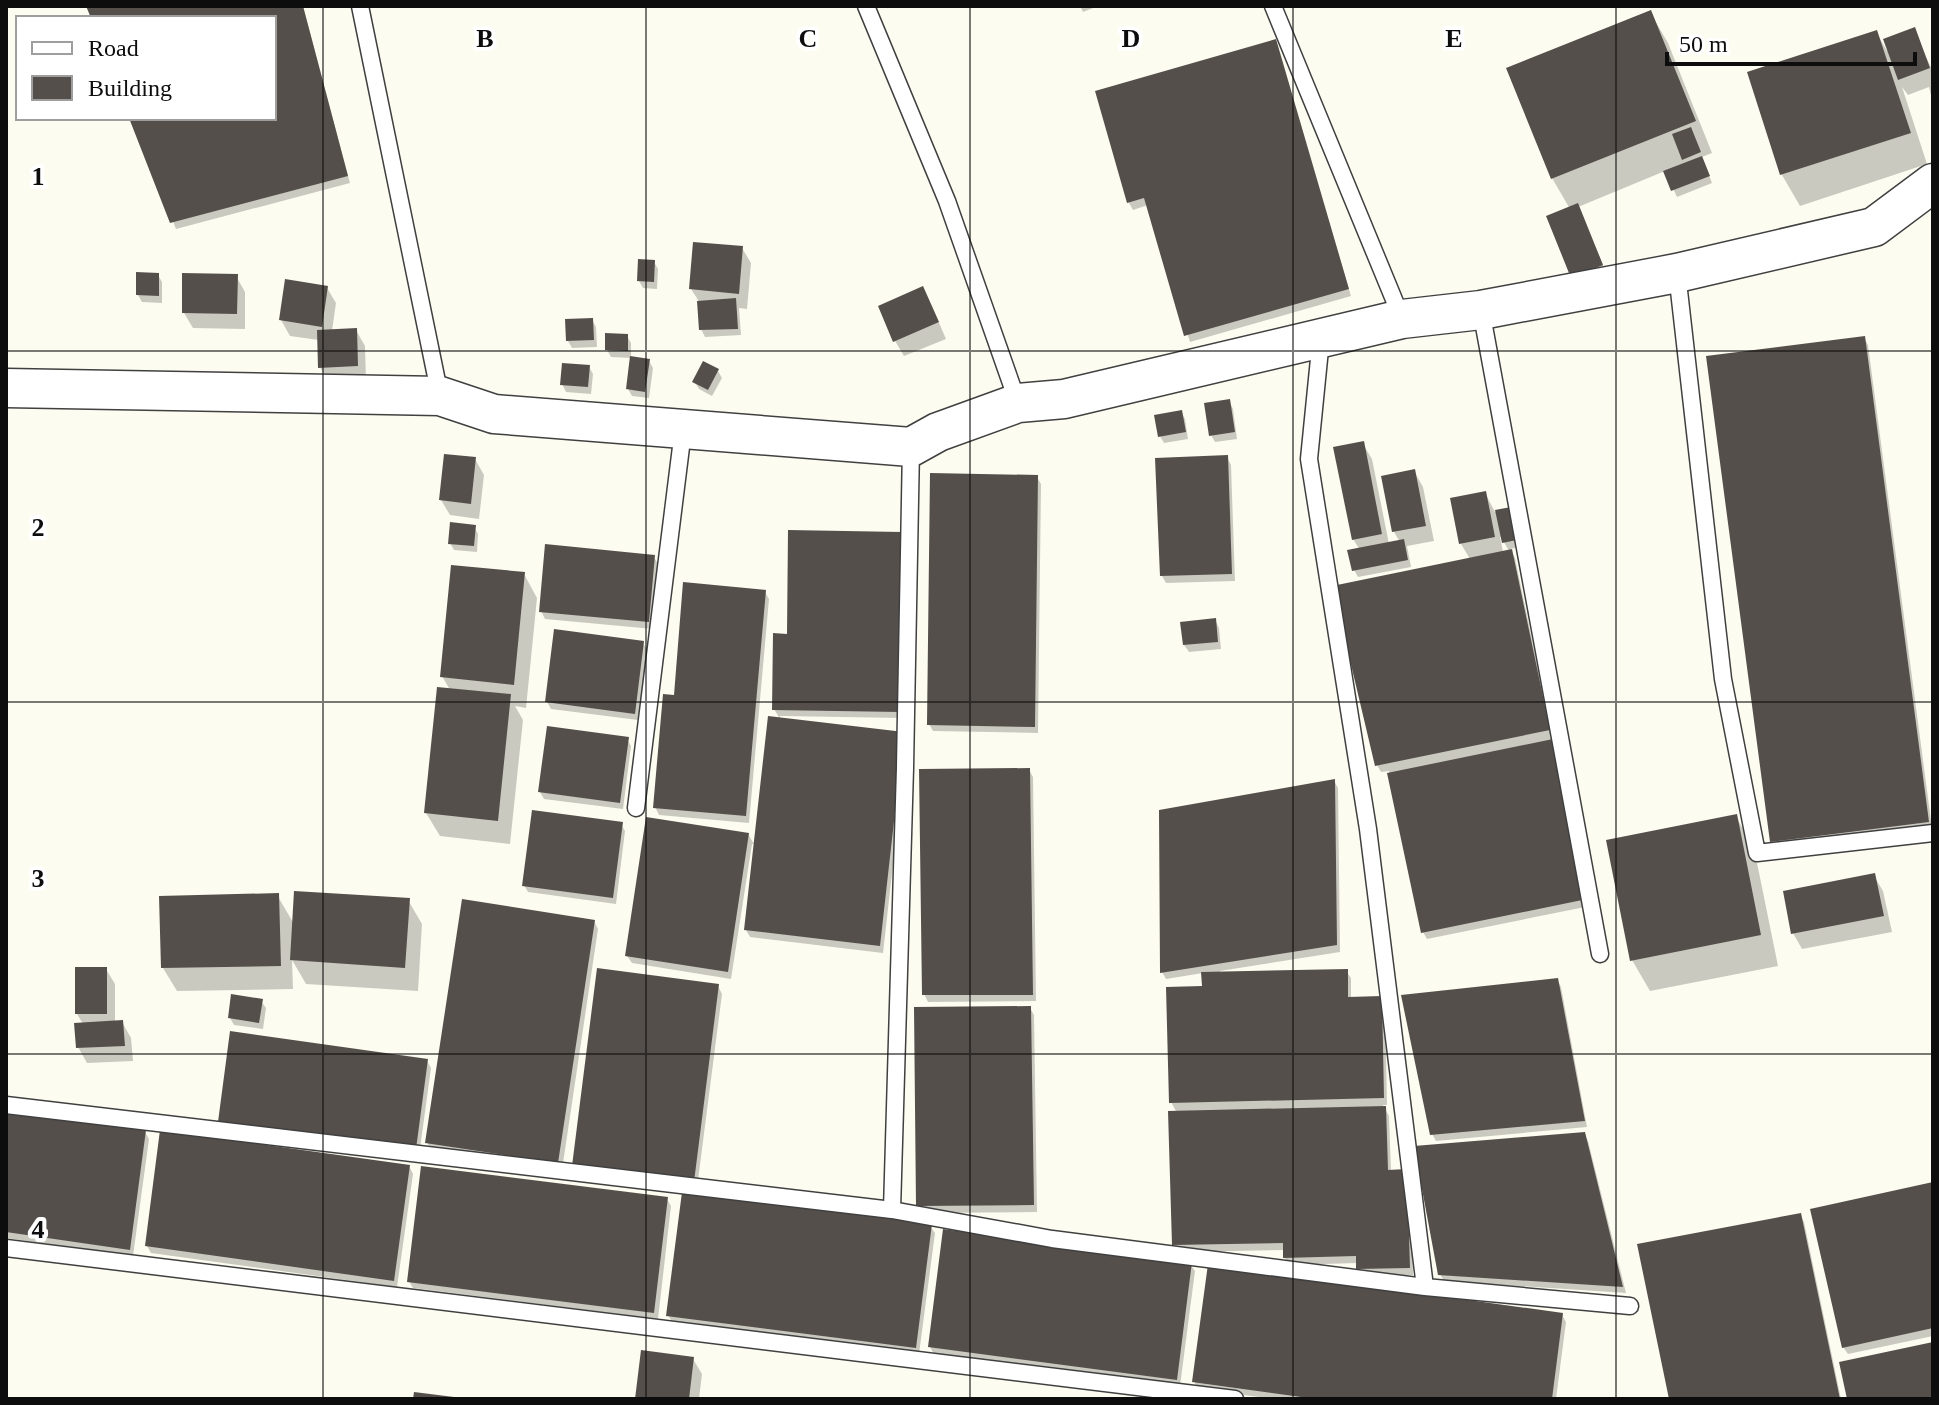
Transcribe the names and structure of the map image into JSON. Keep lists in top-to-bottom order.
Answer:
{
  "legend": ["Road", "Building"],
  "scale_bar": "50 m",
  "grid": {
    "columns": [
      "B",
      "C",
      "D",
      "E"
    ],
    "rows": [
      "1",
      "2",
      "3",
      "4"
    ]
  }
}
